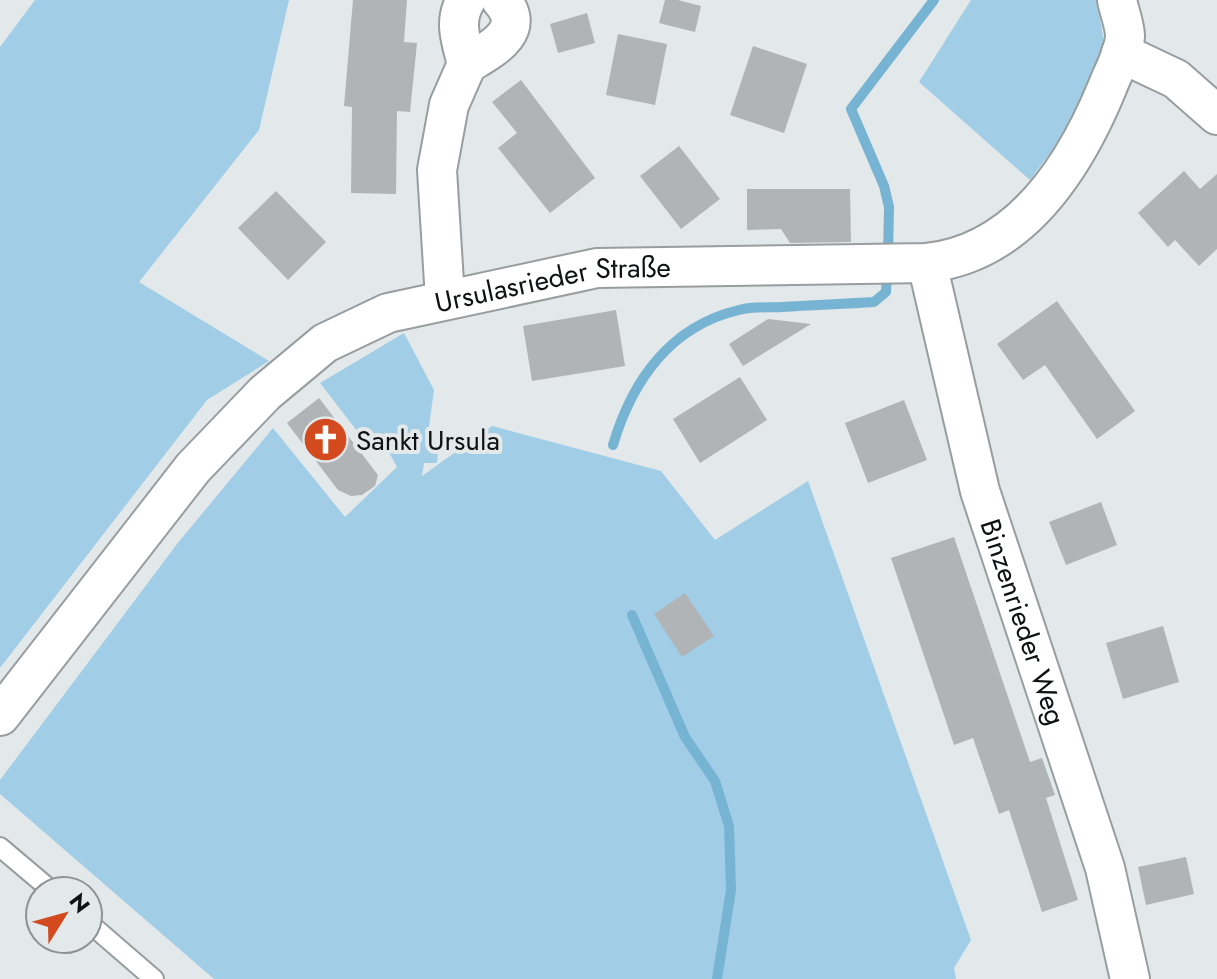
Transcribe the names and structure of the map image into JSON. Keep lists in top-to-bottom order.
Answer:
{
  "streets": {
    "street": ["Ursulasrieder Straße", "Binzenrieder Weg"]
  },
  "crossings": [
    ["Ursulasrieder Straße", "Binzenrieder Weg"]
  ],
  "places": {
    "church": ["Sankt Ursula"]
  },
  "north": "top right"
}
